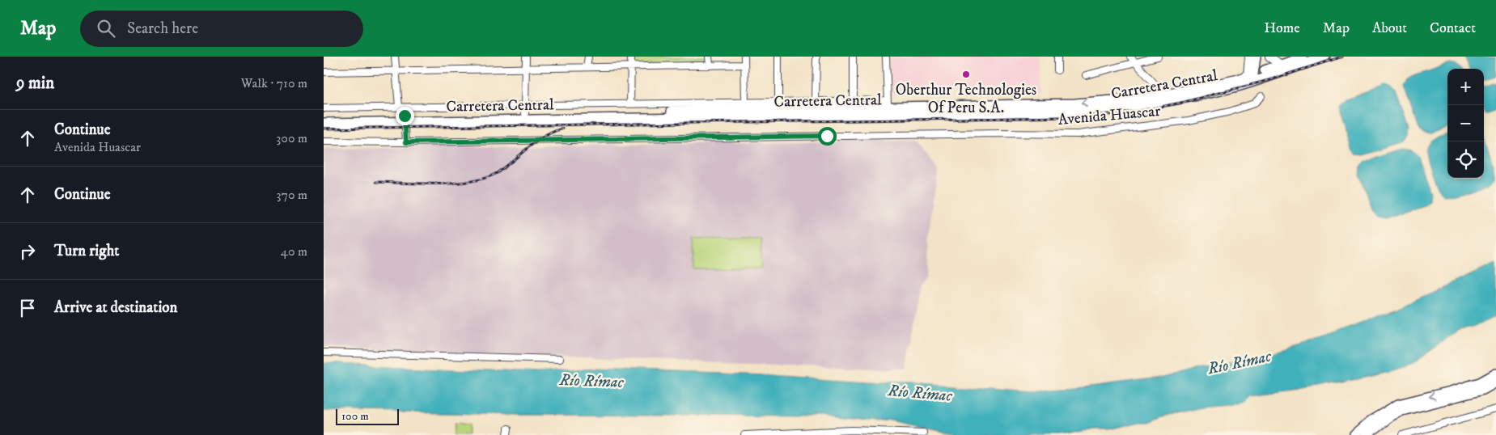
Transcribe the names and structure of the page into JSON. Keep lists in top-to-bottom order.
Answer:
{
  "streets": {
    "highway": ["Carretera Central"],
    "street": ["Avenida Huascar"]
  },
  "water": ["Río Rímac"],
  "places": ["Oberthur Technologies Of Peru S.A."],
  "scale_bar": "100 m",
  "page": {
    "header": "Map",
    "search": "Search here",
    "nav": [
      "Home",
      "Map",
      "About",
      "Contact"
    ],
    "heading": ["9 min", "Walk · 710 m"],
    "map_buttons": ["+", "−"],
    "list": [
      ["Continue", "Avenida Huascar", "300 m"],
      ["Continue", "370 m"],
      ["Turn right", "40 m"],
      "Arrive at destination"
    ],
    "scale": "100 m"
  }
}
